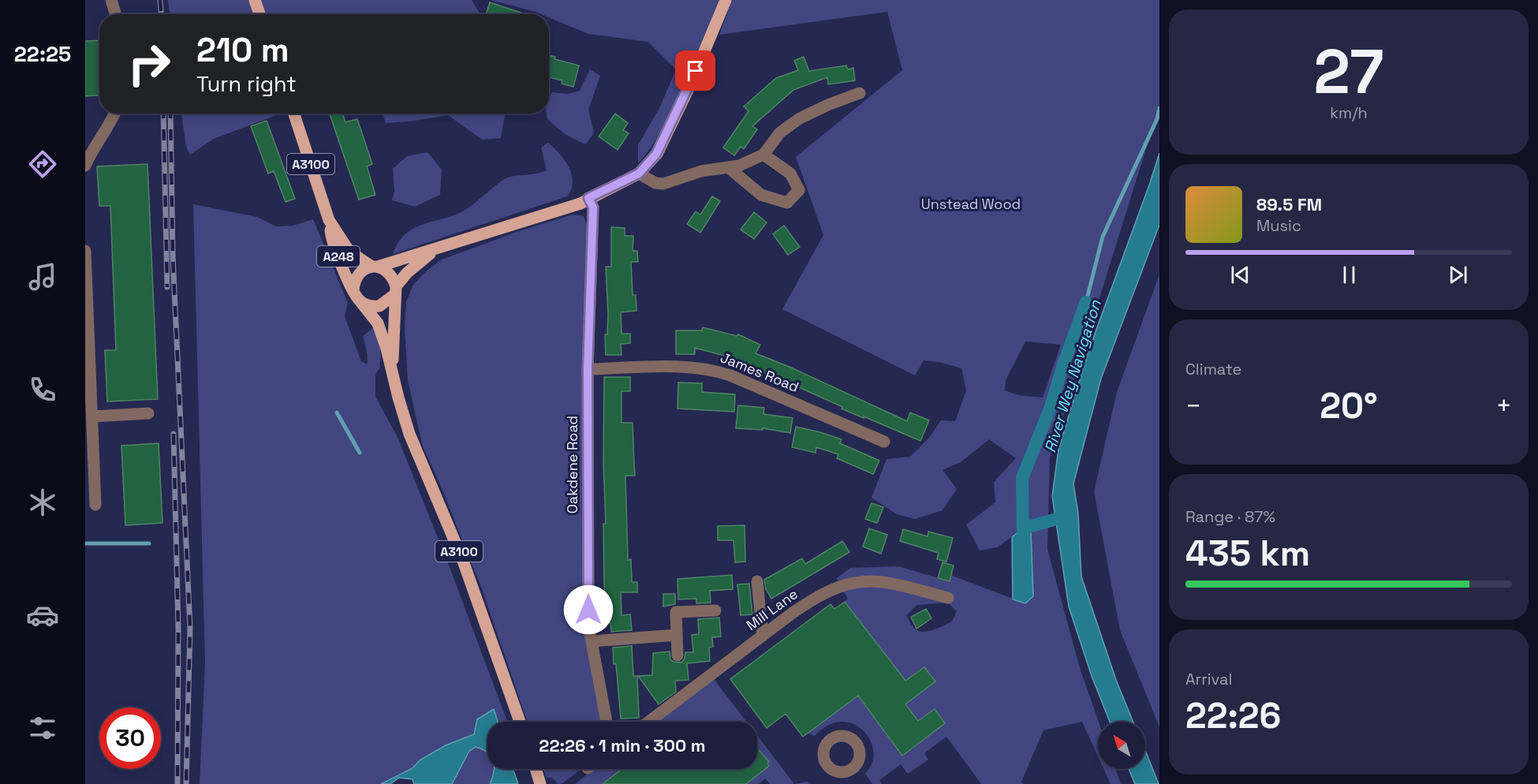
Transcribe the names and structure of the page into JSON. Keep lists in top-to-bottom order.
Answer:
{
  "streets": {
    "main road": ["A3100", "A248"],
    "street": ["James Road", "Oakdene Road", "Mill Lane"]
  },
  "crossings": [
    ["A3100", "A248"],
    ["A248", "Oakdene Road"],
    ["James Road", "Oakdene Road"]
  ],
  "water": ["River Wey Navigation"],
  "parks": ["Unstead Wood"],
  "north": "top left",
  "page": {
    "tabs": "22:25",
    "tile": [
      ["27", "km/h"],
      "Climate",
      ["Range · 87%", "435 km"],
      ["Arrival", "22:26"]
    ],
    "turn": ["210 m", "Turn right"],
    "song": ["89.5 FM", "Music"],
    "heat": ["−", "20°", "+"],
    "limit": "30",
    "trip": "22:26 · 1 min · 300 m"
  }
}
